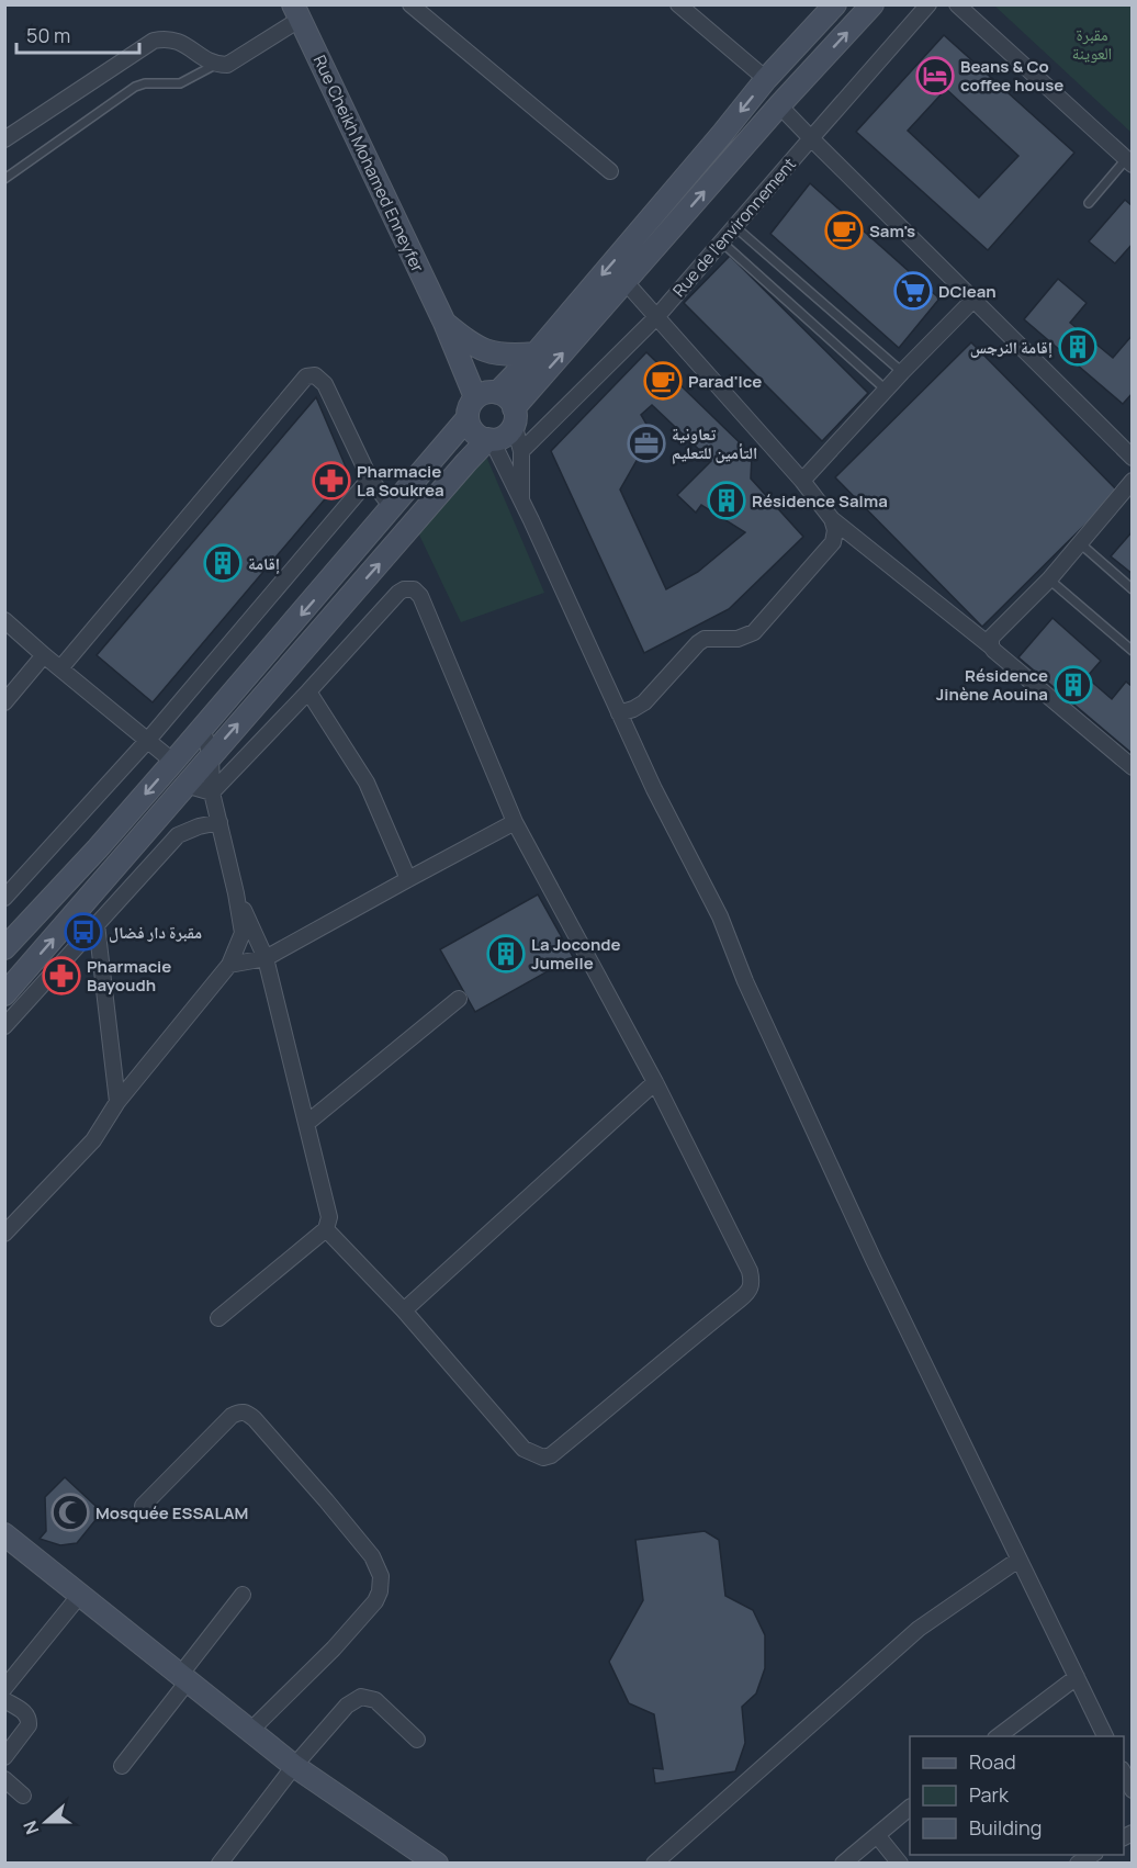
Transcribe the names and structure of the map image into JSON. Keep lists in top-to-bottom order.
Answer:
{
  "streets": {
    "main road": ["Rue Cheikh Mohamed Enneyfer"],
    "street": ["Rue de l'environnement"]
  },
  "parks": ["مقبرة العوينة"],
  "places": {
    "hotel": ["Beans & Co coffee house"],
    "cafe": ["Sam's", "Parad'Ice"],
    "supermarket": ["DClean"],
    "building": [
      "إقامة النرجس",
      "Résidence Salma",
      "إقامة",
      "Résidence Jinène Aouina",
      "La Joconde Jumelle"
    ],
    "office": ["تعاونية التأمين للتعليم"],
    "pharmacy": ["Pharmacie La Soukrea", "Pharmacie Bayoudh"],
    "bus stop": ["مقبرة دار فضال"],
    "mosque": ["Mosquée ESSALAM"]
  },
  "legend": ["Road", "Park", "Building"],
  "scale_bar": "50 m",
  "north": "left"
}
